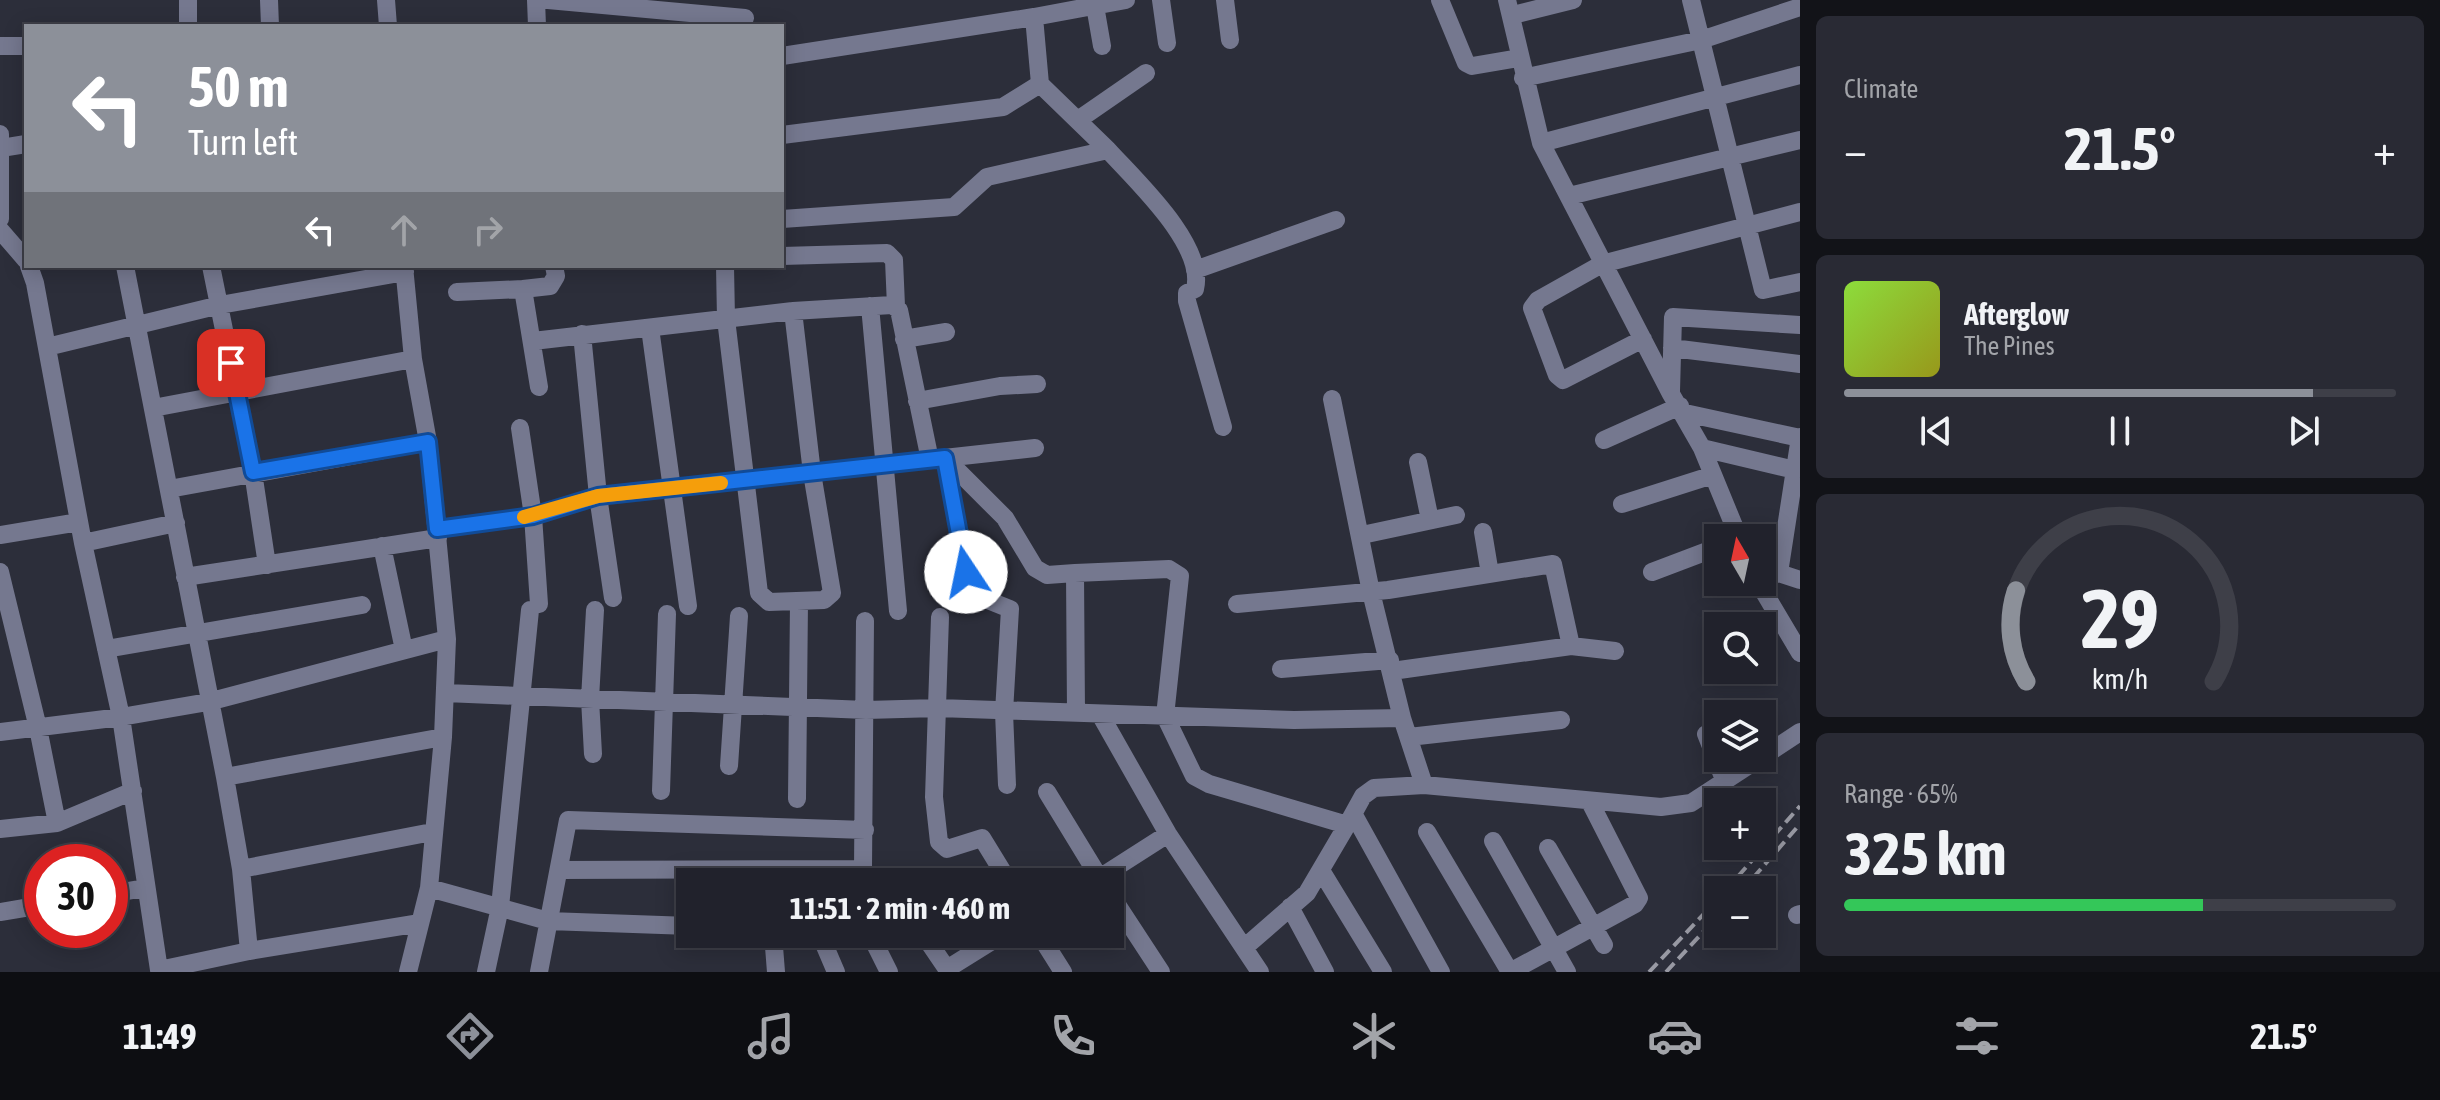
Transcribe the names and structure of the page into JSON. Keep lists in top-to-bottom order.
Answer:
{
  "north": "top",
  "page": {
    "tile": [
      "Climate",
      ["Range · 65%", "325 km"]
    ],
    "turn": ["50 m", "Turn left"],
    "heat": ["−", "21.5°", "+"],
    "song": ["Afterglow", "The Pines"],
    "map_buttons": ["+", "−"],
    "limit": "30",
    "trip": "11:51 · 2 min · 460 m",
    "tabs": ["11:49", "21.5°"],
    "gauge": ["29", "km/h"]
  }
}
